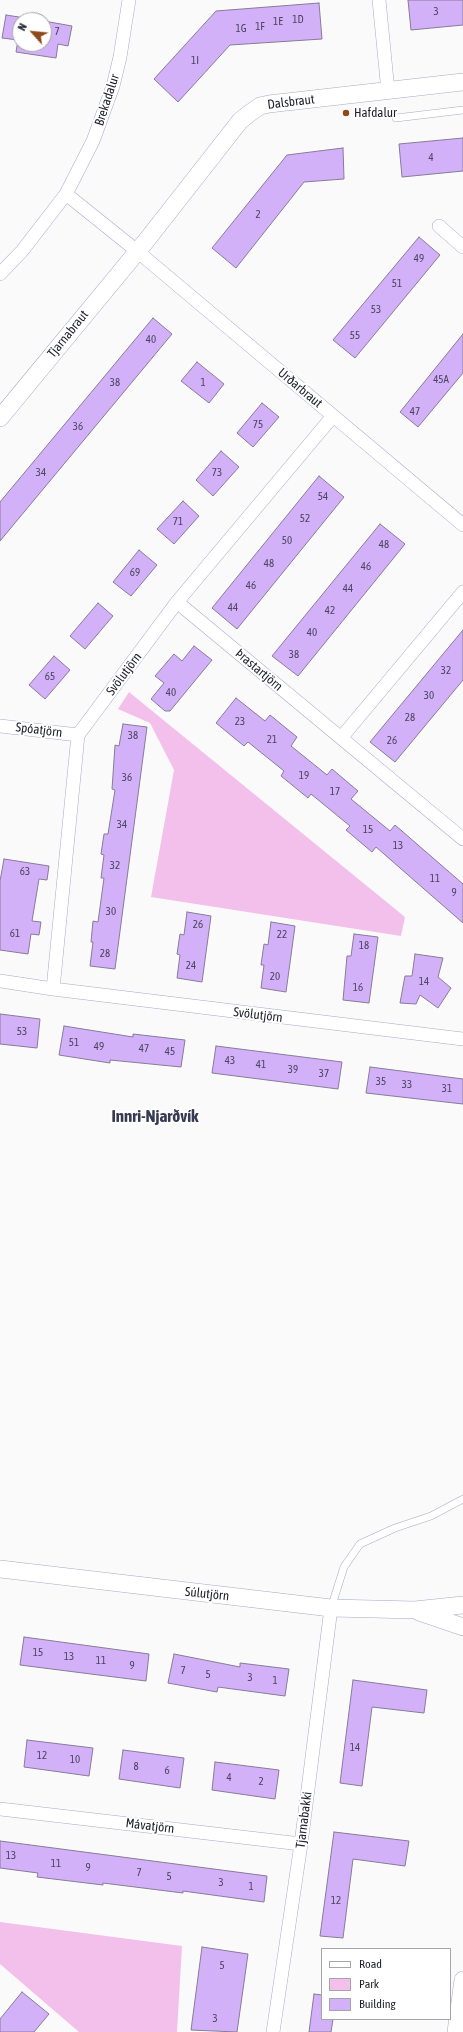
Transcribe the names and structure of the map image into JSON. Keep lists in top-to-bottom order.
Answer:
{
  "streets": {
    "street": [
      "Brekadalur",
      "Dalsbraut",
      "Tjarnabraut",
      "Urðarbraut",
      "Þrastartjörn",
      "Svölutjörn",
      "Spóatjörn",
      "Súlutjörn",
      "Tjarnabakki",
      "Mávatjörn"
    ]
  },
  "crossings": [
    ["Dalsbraut", "Tjarnabraut"],
    ["Dalsbraut", "Urðarbraut"],
    ["Tjarnabraut", "Urðarbraut"],
    ["Urðarbraut", "Svölutjörn"],
    ["Þrastartjörn", "Svölutjörn"],
    ["Svölutjörn", "Spóatjörn"],
    ["Súlutjörn", "Tjarnabakki"],
    ["Tjarnabakki", "Mávatjörn"]
  ],
  "districts": ["Innri-Njarðvík"],
  "places": ["Hafdalur"],
  "house_numbers": [
    "3",
    "1D",
    "1E",
    "1F",
    "1G",
    "7",
    "1I",
    "4",
    "2",
    "49",
    "51",
    "53",
    "55",
    "40",
    "45A",
    "38",
    "1",
    "47",
    "75",
    "36",
    "34",
    "73",
    "54",
    "52",
    "71",
    "50",
    "48",
    "48",
    "46",
    "69",
    "46",
    "44",
    "44",
    "42",
    "40",
    "38",
    "32",
    "65",
    "40",
    "30",
    "28",
    "23",
    "38",
    "21",
    "26",
    "19",
    "36",
    "17",
    "34",
    "15",
    "13",
    "32",
    "63",
    "11",
    "9",
    "30",
    "26",
    "61",
    "22",
    "18",
    "28",
    "24",
    "20",
    "14",
    "16",
    "53",
    "51",
    "49",
    "47",
    "45",
    "43",
    "41",
    "39",
    "37",
    "35",
    "33",
    "31",
    "15",
    "13",
    "11",
    "9",
    "7",
    "5",
    "3",
    "1",
    "14",
    "12",
    "10",
    "8",
    "6",
    "4",
    "2",
    "13",
    "11",
    "9",
    "7",
    "5",
    "3",
    "1",
    "12",
    "5",
    "3"
  ],
  "legend": ["Road", "Park", "Building"],
  "north": "top left"
}
